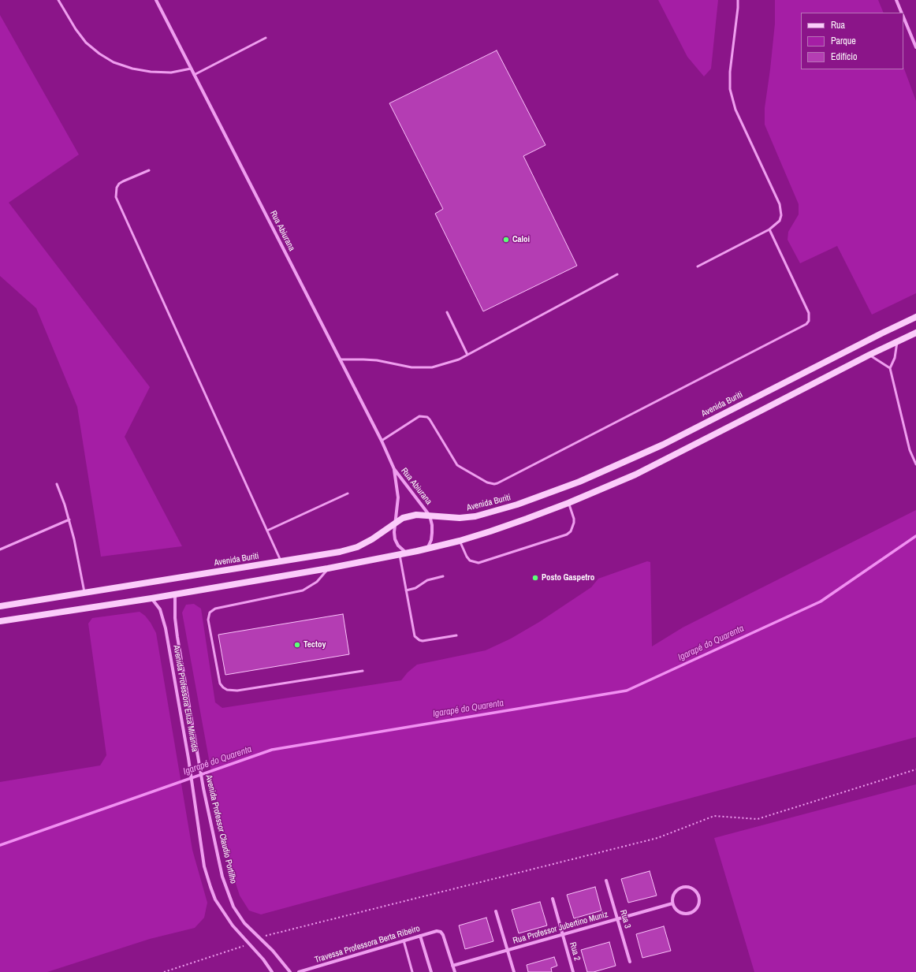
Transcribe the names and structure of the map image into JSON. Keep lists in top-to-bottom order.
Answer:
{
  "streets": {
    "main road": ["Avenida Buriti"],
    "street": [
      "Rua Abiurana",
      "Avenida Professora Eliza Miranda",
      "Avenida Professor Claudio Portilho",
      "Rua 3",
      "Rua Professor Jubertino Muniz",
      "Travessa Professora Berta Ribeiro",
      "Rua 2"
    ]
  },
  "crossings": [
    ["Rua Abiurana", "Avenida Buriti"],
    ["Rua 3", "Rua Professor Jubertino Muniz"],
    ["Rua Professor Jubertino Muniz", "Travessa Professora Berta Ribeiro"],
    ["Rua Professor Jubertino Muniz", "Rua 2"]
  ],
  "water": ["Igarapé do Quarenta"],
  "places": ["Caloi", "Posto Gaspetro", "Tectoy"],
  "legend": ["Rua", "Parque", "Edifício"]
}
